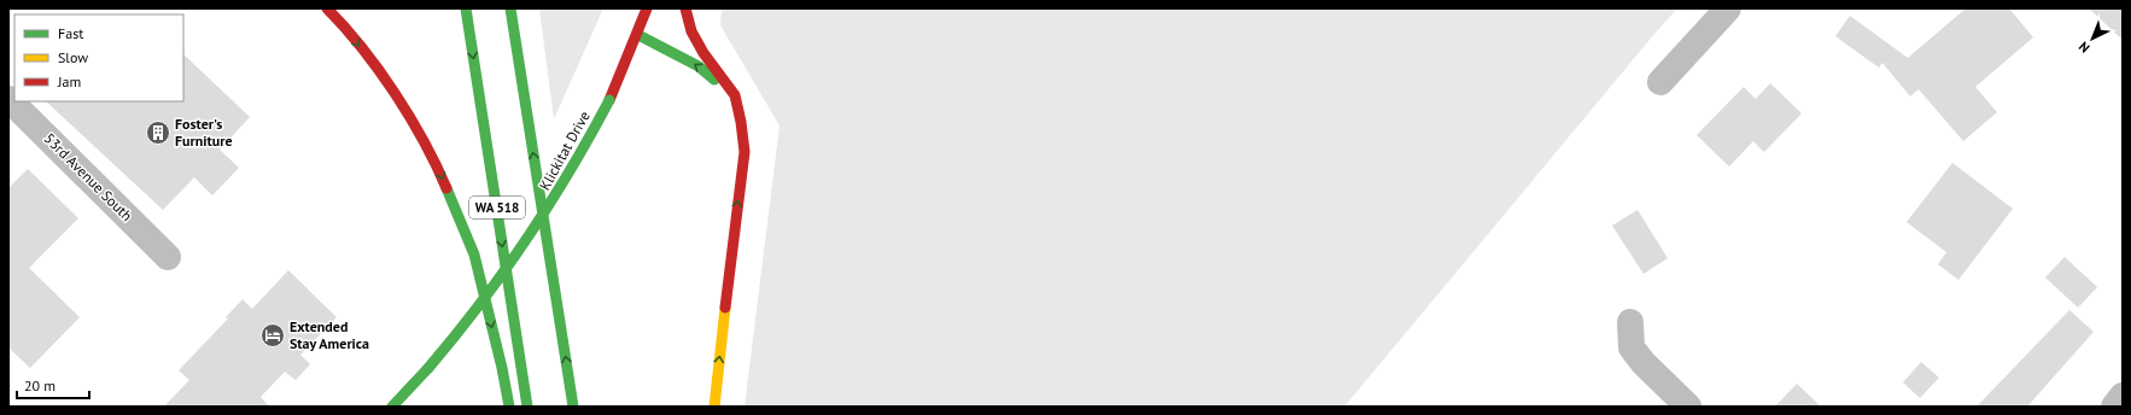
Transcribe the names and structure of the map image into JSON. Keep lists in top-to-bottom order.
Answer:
{
  "streets": {
    "main road": ["Klickitat Drive", "WA 518"],
    "street": ["53rd Avenue South"]
  },
  "places": {
    "building": ["Foster's Furniture"],
    "hotel": ["Extended Stay America"]
  },
  "legend": ["Fast", "Slow", "Jam"],
  "scale_bar": "20 m",
  "north": "bottom left"
}
